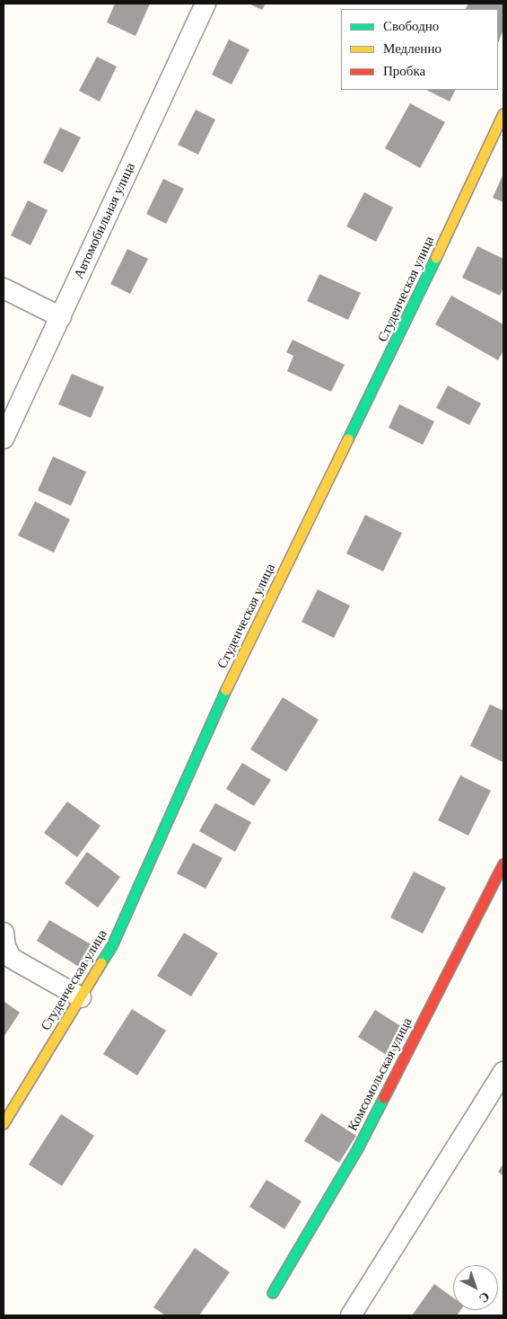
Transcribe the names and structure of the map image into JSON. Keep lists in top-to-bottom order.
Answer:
{
  "streets": {
    "street": ["Автомобильная улица", "Студенческая улица", "Комсомольская улица"]
  },
  "legend": ["Свободно", "Медленно", "Пробка"],
  "north": "bottom right"
}
